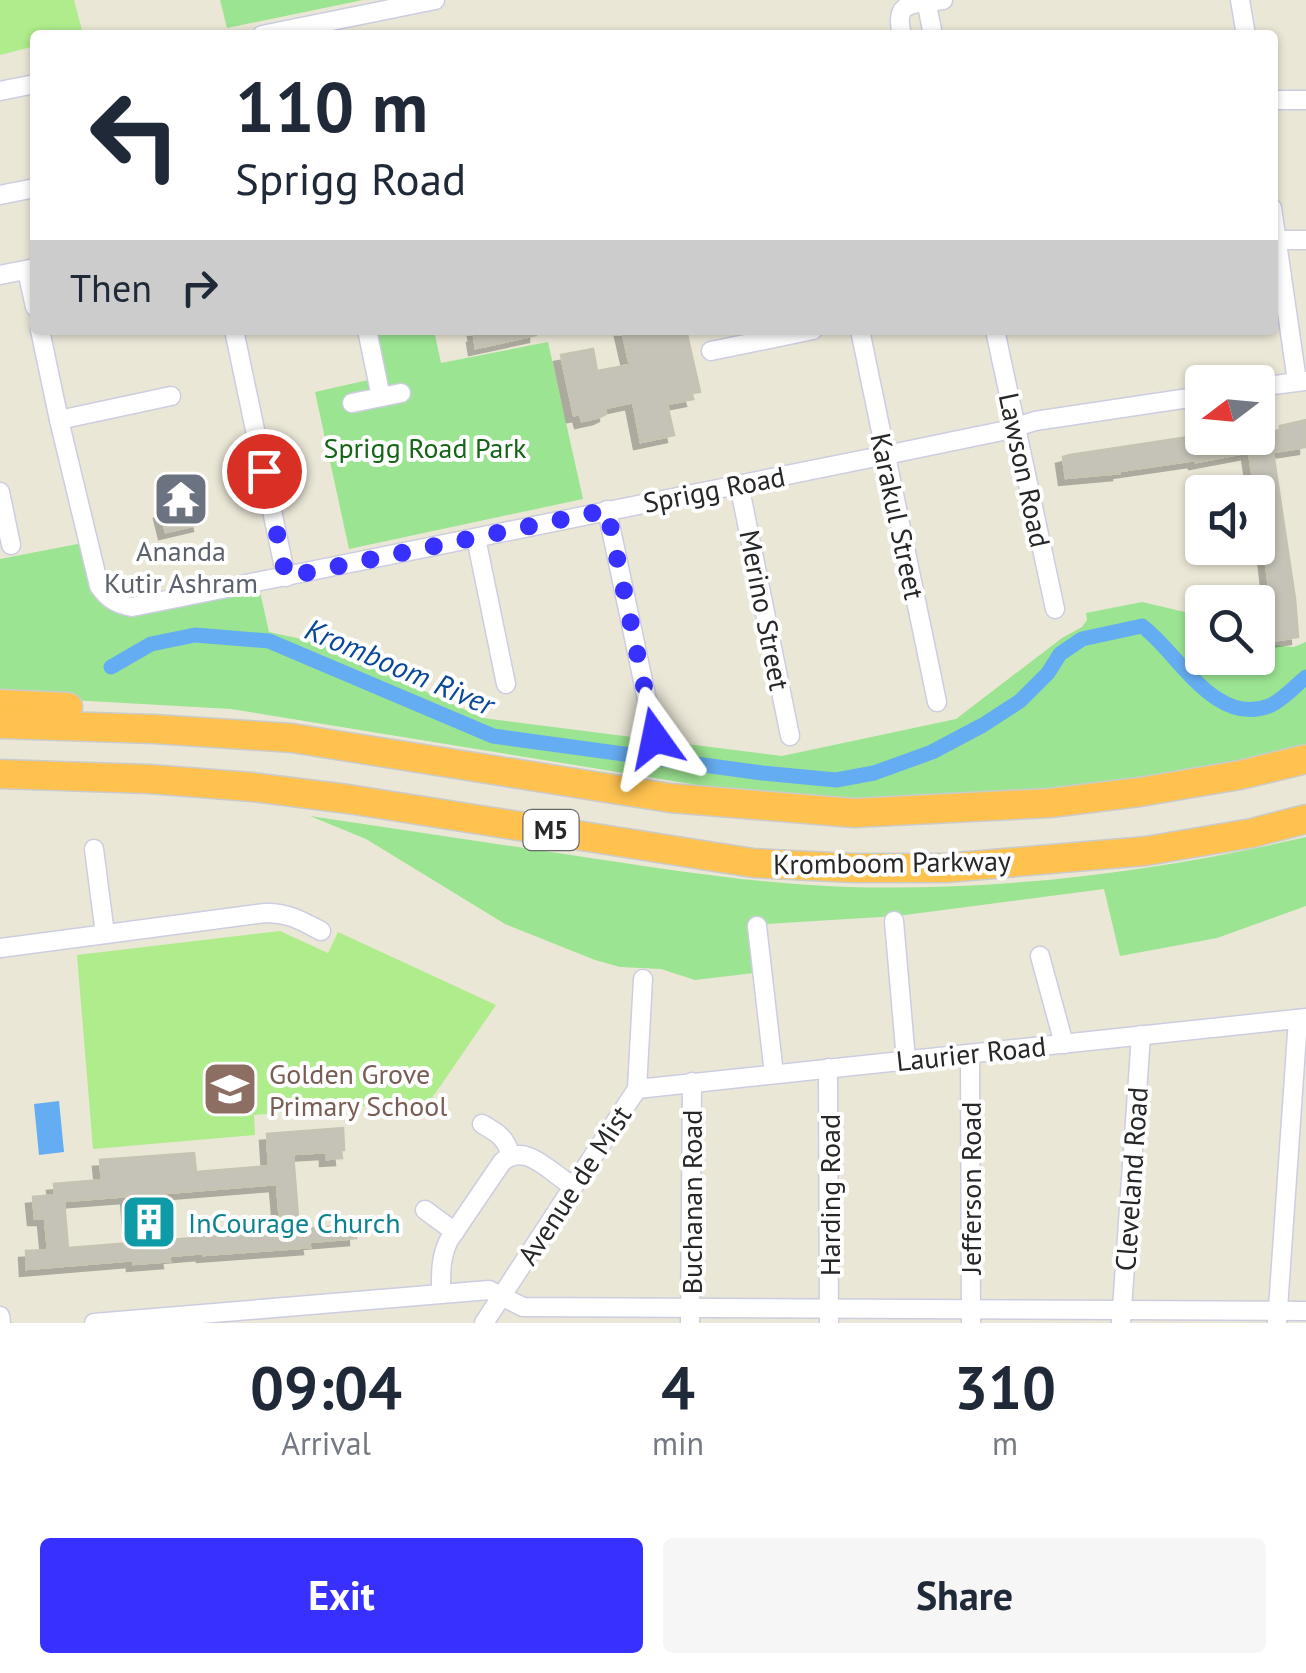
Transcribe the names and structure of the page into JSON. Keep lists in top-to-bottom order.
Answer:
{
  "streets": {
    "highway": ["M5", "Kromboom Parkway"],
    "street": [
      "Lawson Road",
      "Sprigg Road",
      "Karakul Street",
      "Merino Street",
      "Laurier Road",
      "Cleveland Road",
      "Avenue de Mist",
      "Jefferson Road",
      "Harding Road",
      "Buchanan Road"
    ]
  },
  "crossings": [
    ["Lawson Road", "Sprigg Road"],
    ["Sprigg Road", "Karakul Street"],
    ["Sprigg Road", "Merino Street"],
    ["Laurier Road", "Cleveland Road"],
    ["Laurier Road", "Avenue de Mist"],
    ["Laurier Road", "Jefferson Road"],
    ["Laurier Road", "Harding Road"],
    ["Laurier Road", "Buchanan Road"]
  ],
  "water": ["Kromboom River"],
  "parks": ["Sprigg Road Park"],
  "places": {
    "temple": ["Ananda Kutir Ashram"],
    "school or university": ["Golden Grove Primary School"],
    "building": ["InCourage Church"]
  },
  "north": "left",
  "page": {
    "turn": ["110 m", "Sprigg Road"],
    "then": "Then",
    "eta": [
      "09:04",
      "Arrival",
      "4",
      "min",
      "310",
      "m"
    ],
    "buttons": ["Exit", "Share"]
  }
}
